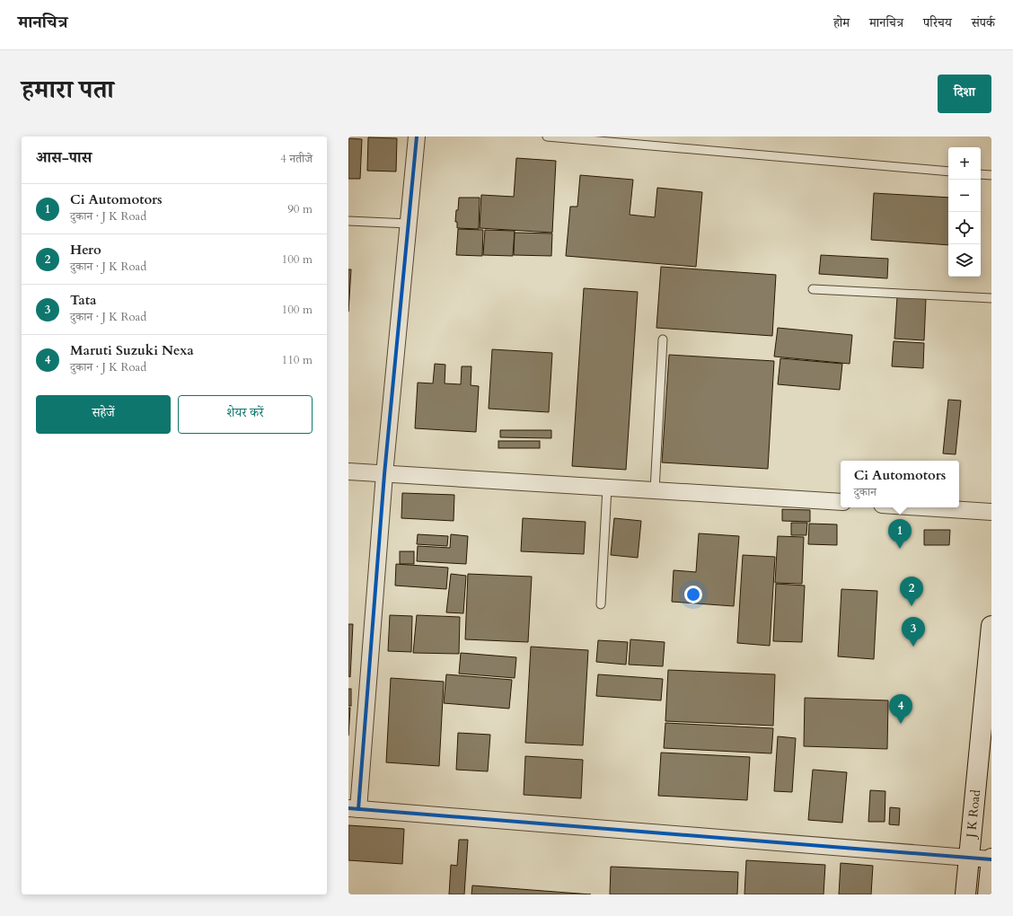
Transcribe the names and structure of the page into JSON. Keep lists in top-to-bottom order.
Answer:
{
  "streets": {
    "main road": ["J K Road"]
  },
  "page": {
    "header": "मानचित्र",
    "nav": [
      "होम",
      "मानचित्र",
      "परिचय",
      "संपर्क"
    ],
    "title": "हमारा पता",
    "buttons": [
      "दिशा",
      ["सहेजें", "शेयर करें"]
    ],
    "heading": ["आस-पास", "4 नतीजे"],
    "map_buttons": ["+", "−"],
    "list": [
      {
        "mark": "1",
        "name": "Ci Automotors",
        "note": "दुकान · J K Road",
        "value": "90 m"
      },
      {
        "mark": "2",
        "name": "Hero",
        "note": "दुकान · J K Road",
        "value": "100 m"
      },
      {
        "mark": "3",
        "name": "Tata",
        "note": "दुकान · J K Road",
        "value": "100 m"
      },
      {
        "mark": "4",
        "name": "Maruti Suzuki Nexa",
        "note": "दुकान · J K Road",
        "value": "110 m"
      }
    ],
    "popup": ["Ci Automotors", "दुकान"],
    "pins": [
      "1",
      "2",
      "3",
      "4"
    ]
  }
}
